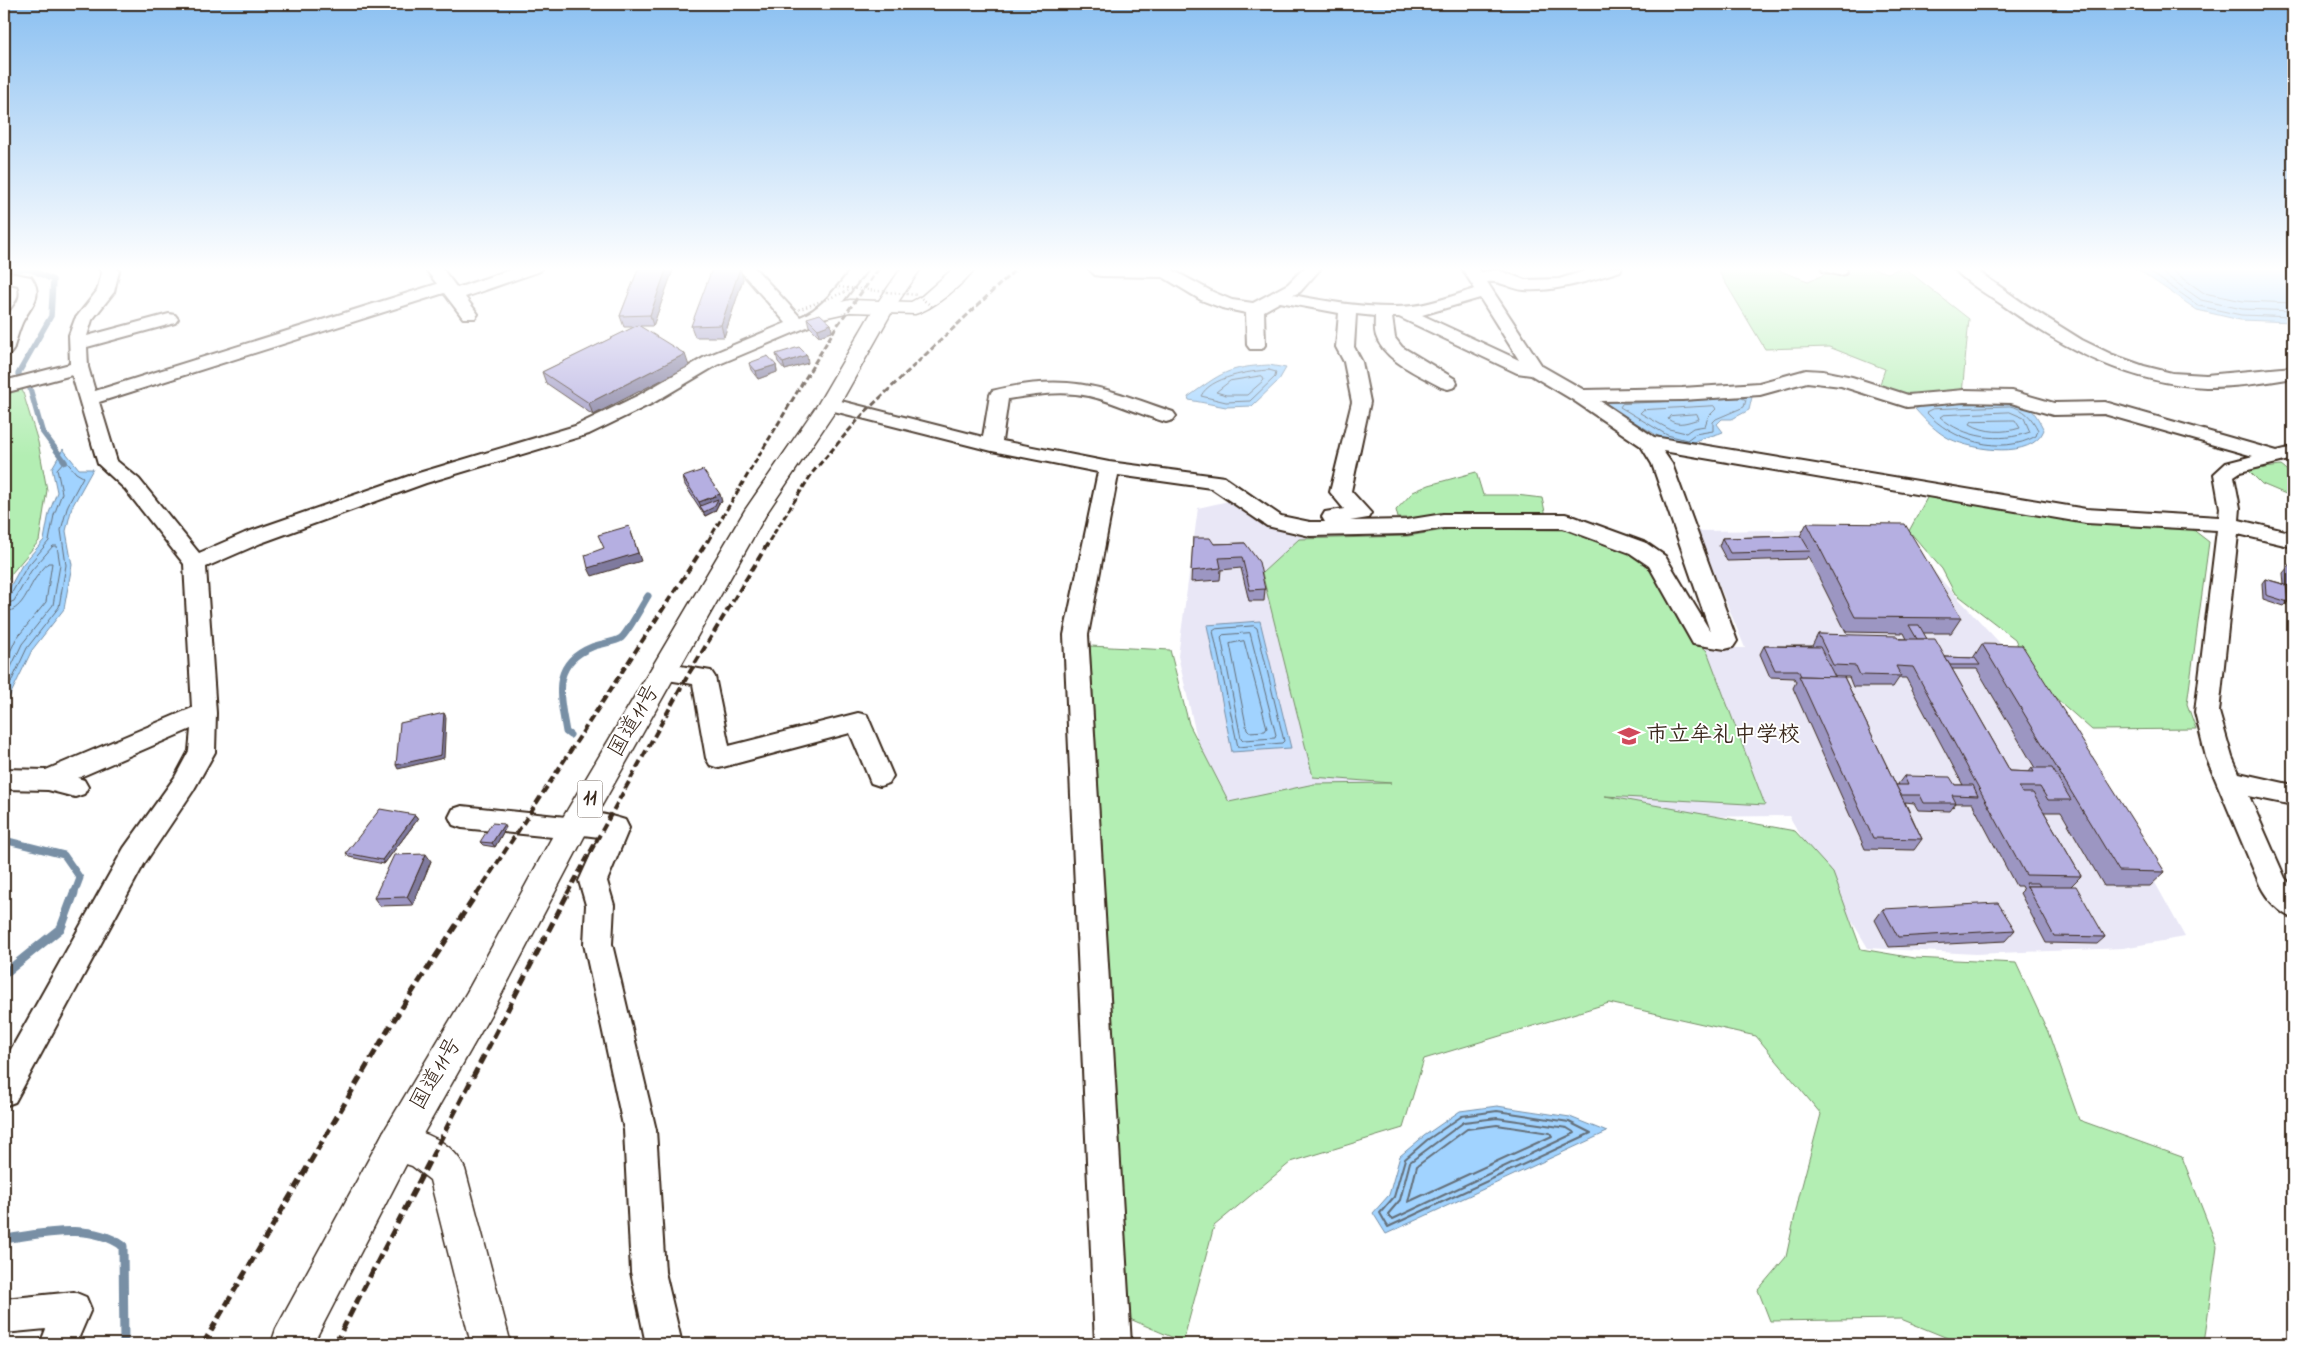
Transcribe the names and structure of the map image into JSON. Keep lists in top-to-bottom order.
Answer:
{
  "streets": {
    "main road": ["国道11号", "11"]
  },
  "places": {
    "school or university": ["市立牟礼中学校"]
  }
}
